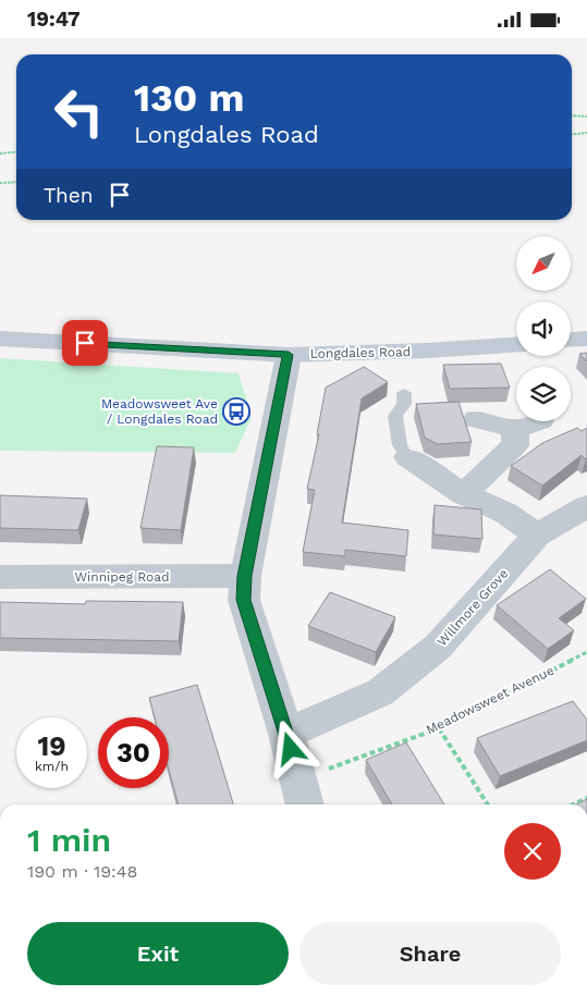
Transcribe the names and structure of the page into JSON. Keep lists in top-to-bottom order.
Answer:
{
  "streets": {
    "street": ["Longdales Road", "Winnipeg Road", "Willmore Grove"],
    "path": ["Meadowsweet Avenue"]
  },
  "places": {
    "bus stop": ["Meadowsweet Ave / Longdales Road"]
  },
  "north": "bottom left",
  "page": {
    "status": "19:47",
    "turn": ["130 m", "Longdales Road"],
    "then": "Then",
    "speed": "19 km/h",
    "limit": "30",
    "heading": ["1 min", "190 m · 19:48"],
    "buttons": ["Exit", "Share"]
  }
}
